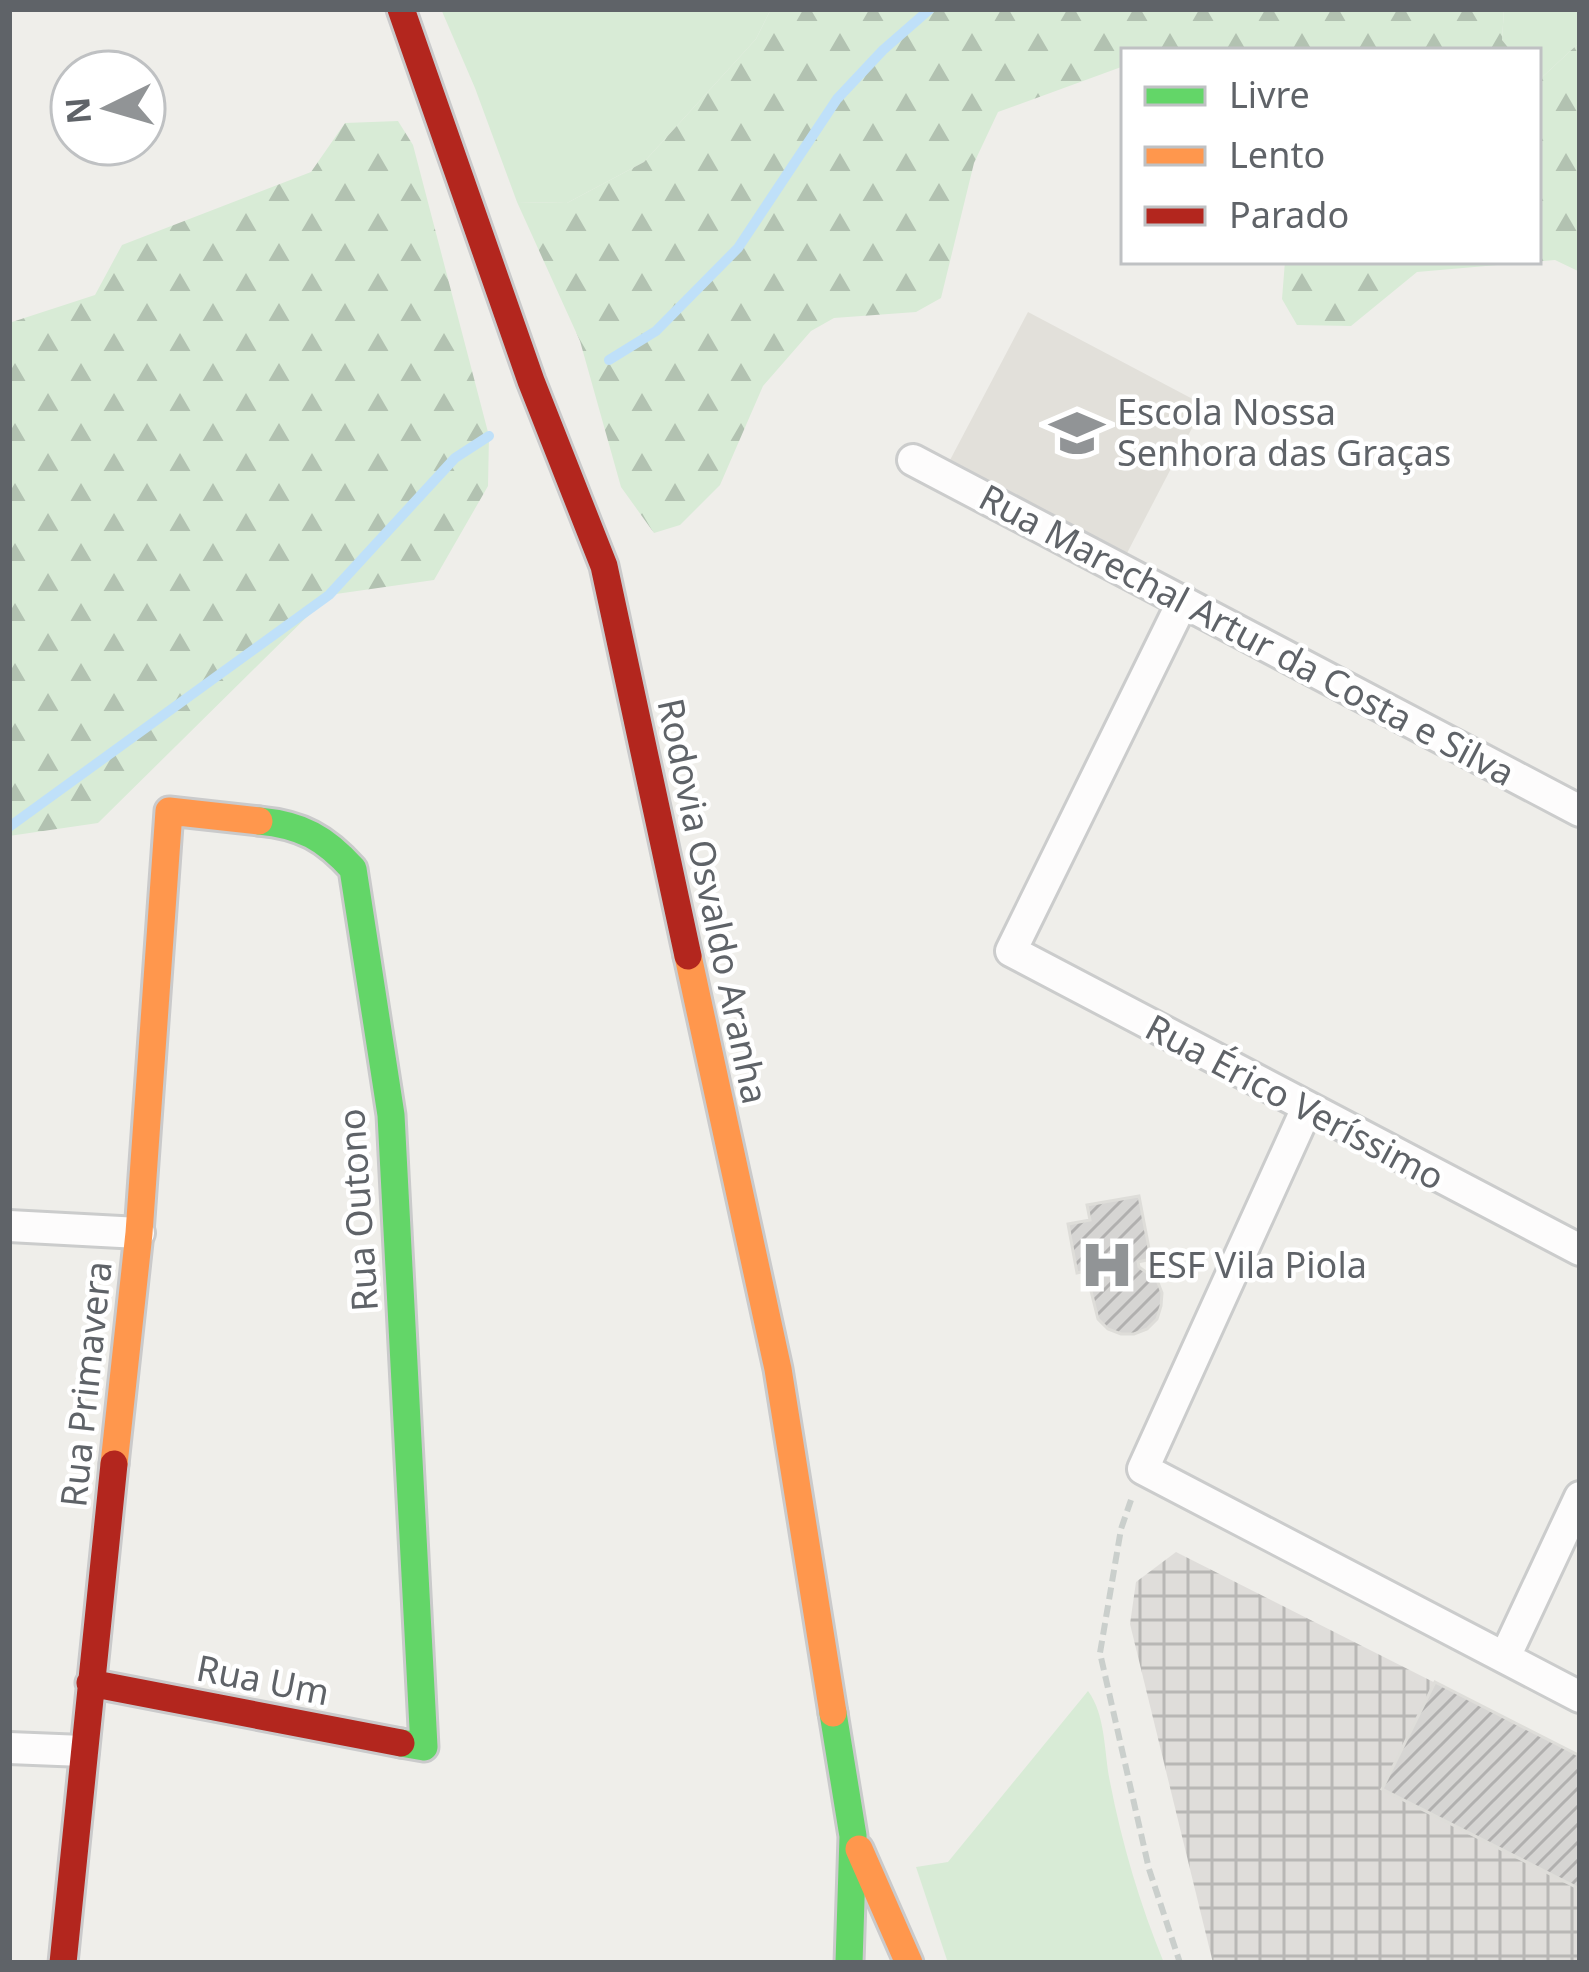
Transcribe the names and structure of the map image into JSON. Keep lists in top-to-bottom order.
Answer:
{
  "streets": {
    "main road": [
      "Rodovia Osvaldo Aranha",
      "Rua Outono",
      "Rua Primavera",
      "Rua Um"
    ],
    "street": ["Rua Marechal Artur da Costa e Silva", "Rua Érico Veríssimo"]
  },
  "crossings": [
    ["Rua Marechal Artur da Costa e Silva", "Rua Érico Veríssimo"],
    ["Rua Outono", "Rua Primavera"],
    ["Rua Outono", "Rua Um"],
    ["Rua Primavera", "Rua Um"]
  ],
  "places": {
    "school or university": ["Escola Nossa Senhora das Graças"],
    "hospital": ["ESF Vila Piola"]
  },
  "legend": ["Livre", "Lento", "Parado"],
  "north": "left"
}
